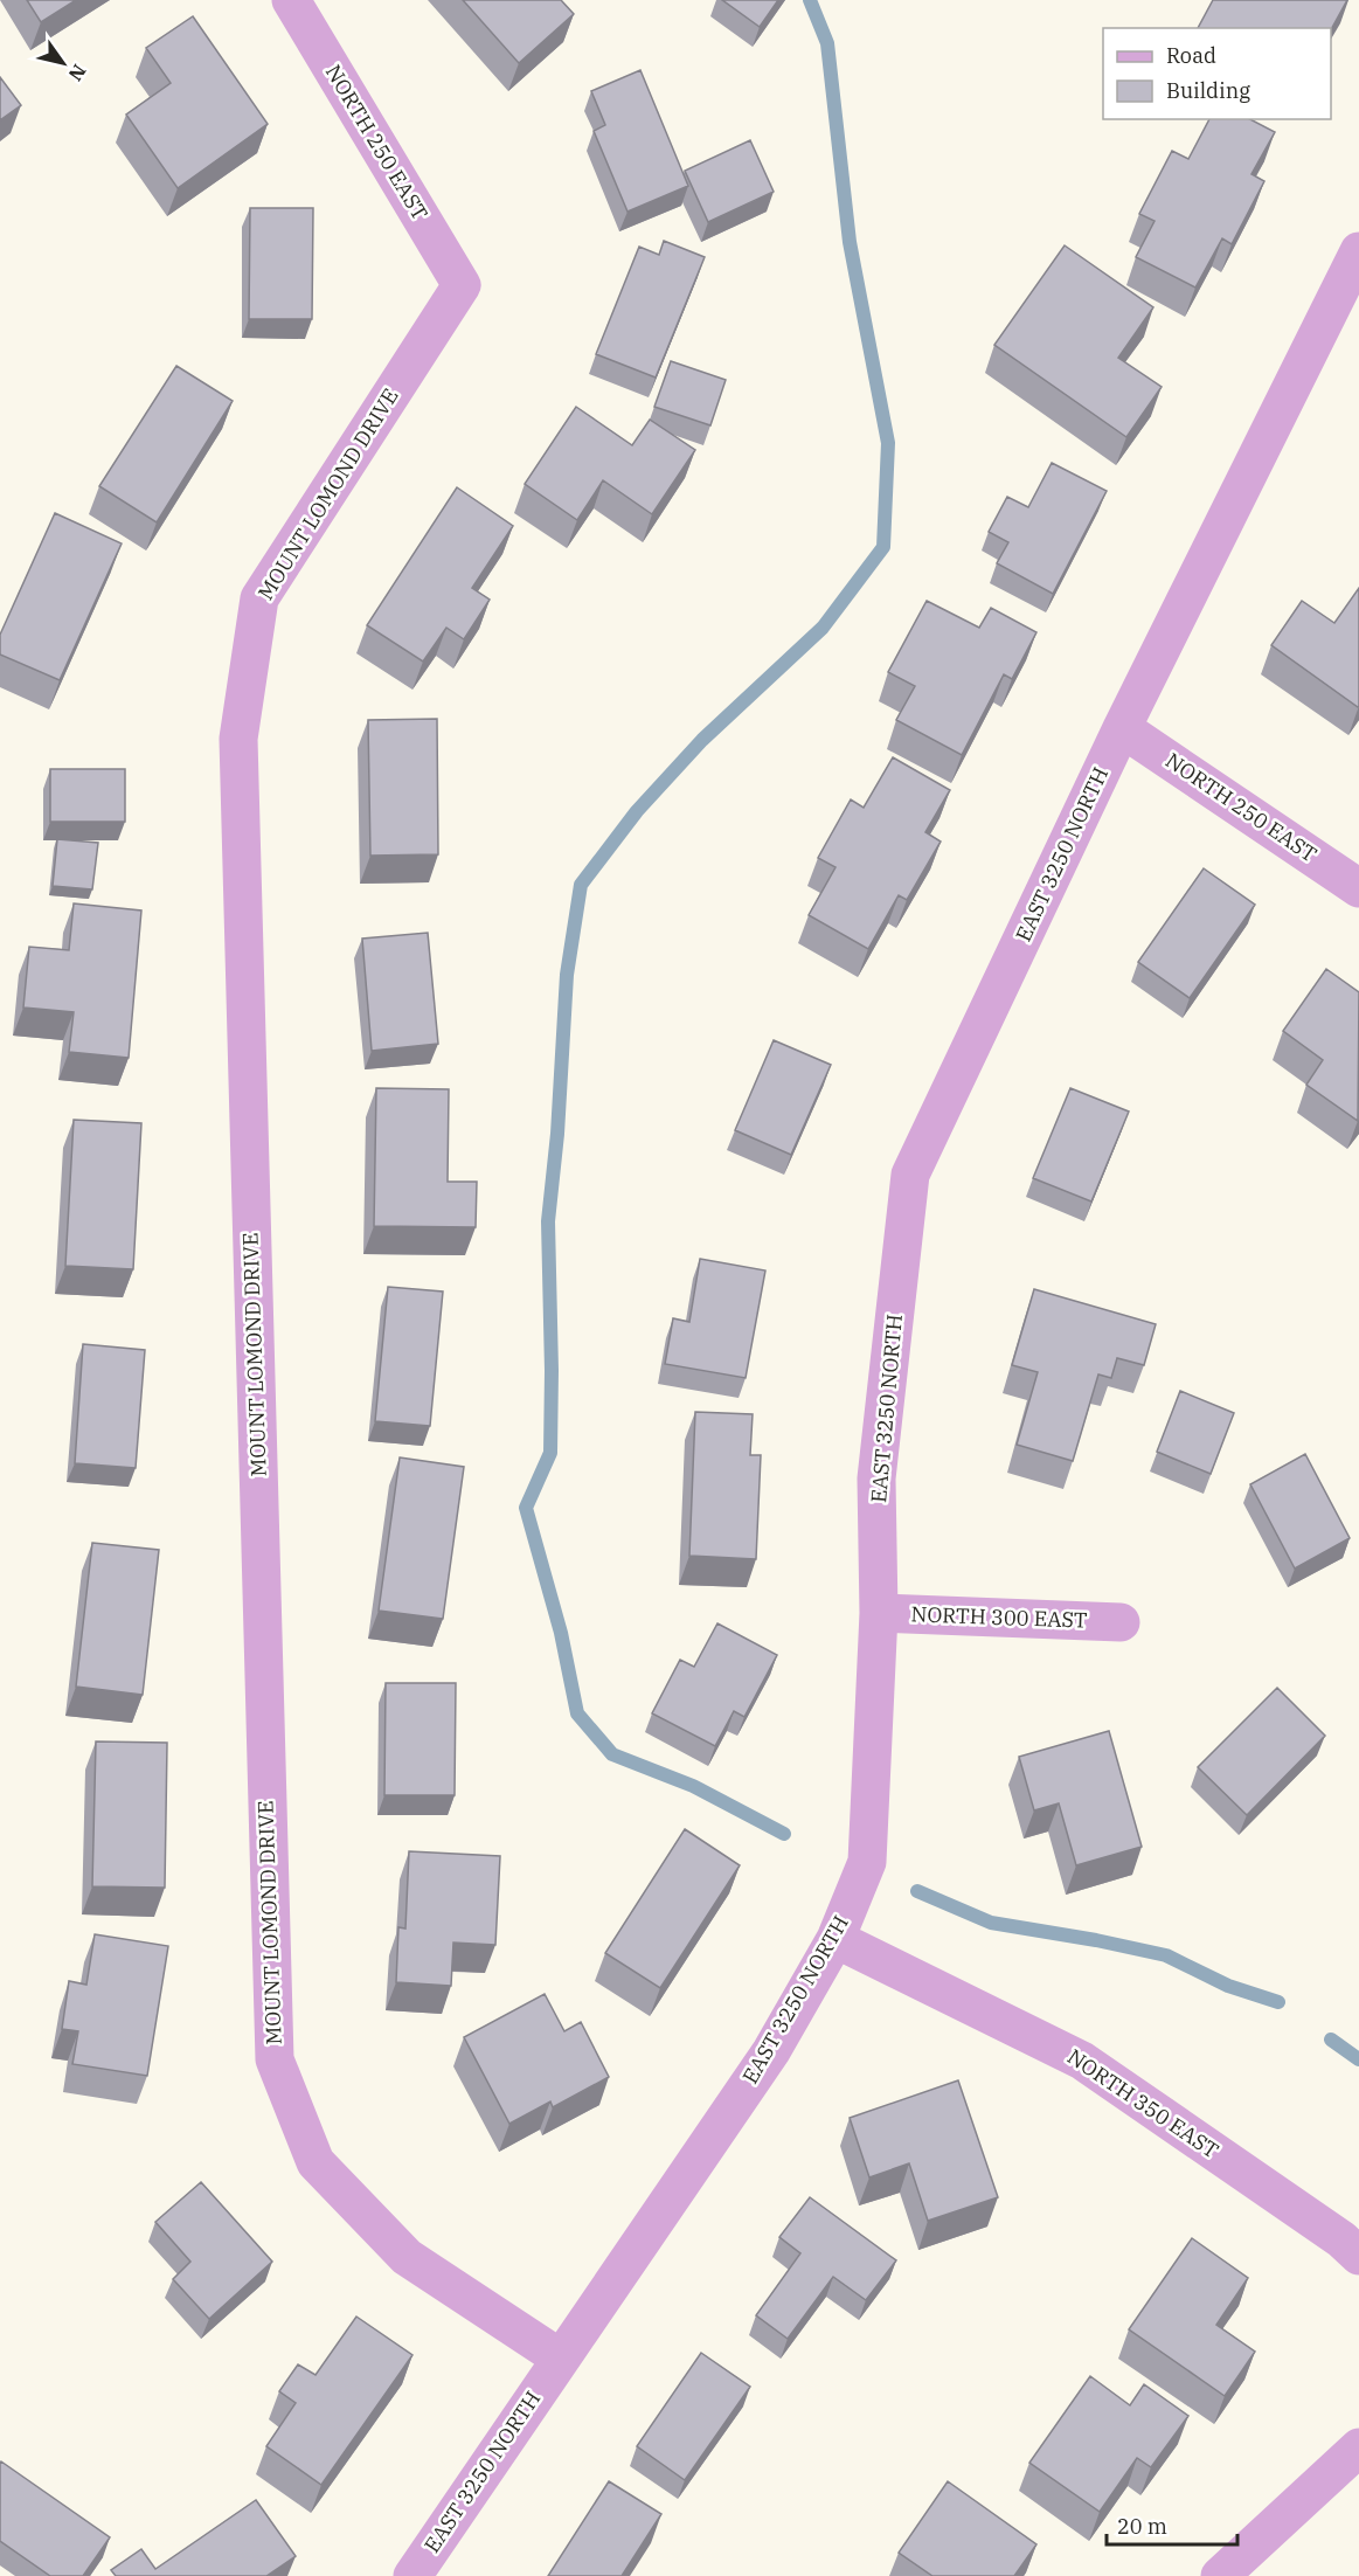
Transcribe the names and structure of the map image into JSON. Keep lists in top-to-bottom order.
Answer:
{
  "streets": {
    "street": [
      "NORTH 250 EAST",
      "MOUNT LOMOND DRIVE",
      "EAST 3250 NORTH",
      "NORTH 300 EAST",
      "NORTH 350 EAST"
    ]
  },
  "crossings": [
    ["NORTH 250 EAST", "MOUNT LOMOND DRIVE"],
    ["NORTH 250 EAST", "EAST 3250 NORTH"],
    ["MOUNT LOMOND DRIVE", "EAST 3250 NORTH"],
    ["EAST 3250 NORTH", "NORTH 300 EAST"],
    ["EAST 3250 NORTH", "NORTH 350 EAST"]
  ],
  "legend": ["Road", "Building"],
  "scale_bar": "20 m",
  "north": "bottom right"
}
